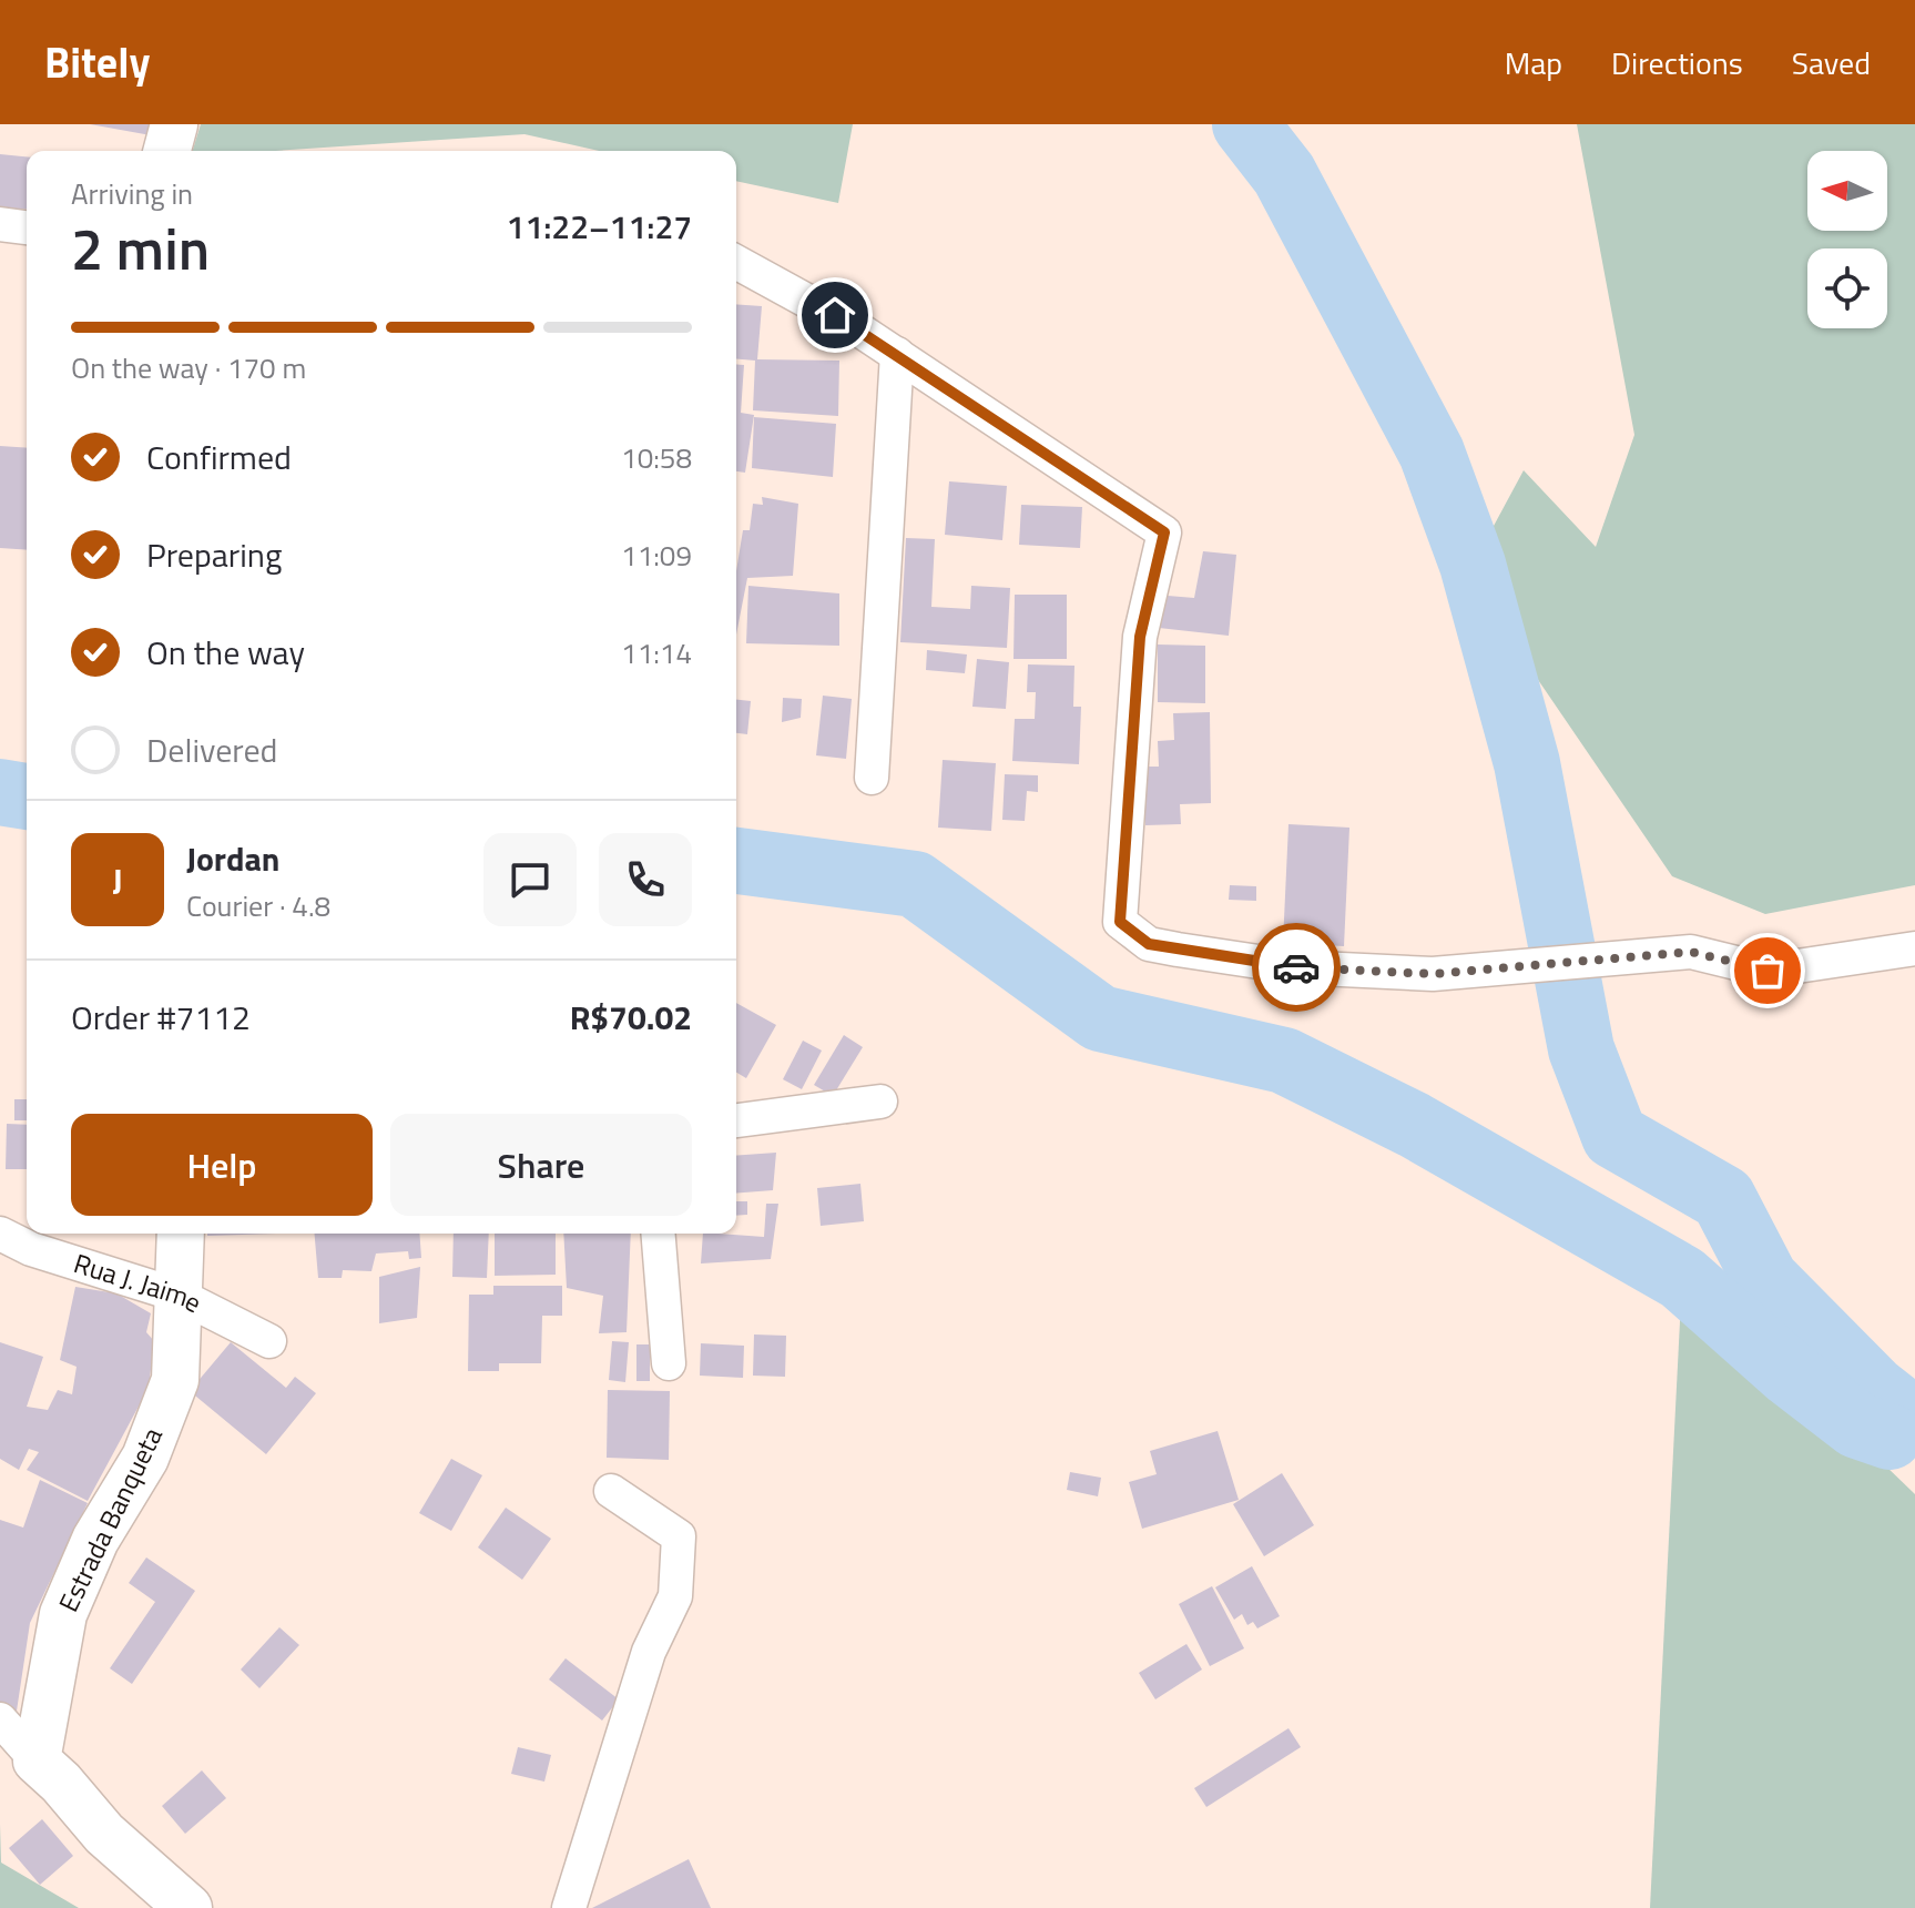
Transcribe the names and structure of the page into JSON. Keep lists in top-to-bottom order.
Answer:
{
  "streets": {
    "street": ["Rua J. Jaime", "Estrada Banqueta"]
  },
  "crossings": [
    ["Rua J. Jaime", "Estrada Banqueta"]
  ],
  "north": "left",
  "page": {
    "header": "Bitely",
    "nav": ["Map", "Directions", "Saved"],
    "heading": ["2 min", "Arriving in", "11:22–11:27"],
    "panel": [
      "Jordan",
      "Courier · 4.8",
      "Order #7112",
      "R$70.02"
    ],
    "bar": "On the way · 170 m",
    "list": [
      ["Confirmed", "10:58"],
      ["Preparing", "11:09"],
      ["On the way", "11:14"],
      "Delivered"
    ],
    "round": "J",
    "buttons": ["Help", "Share"]
  }
}
